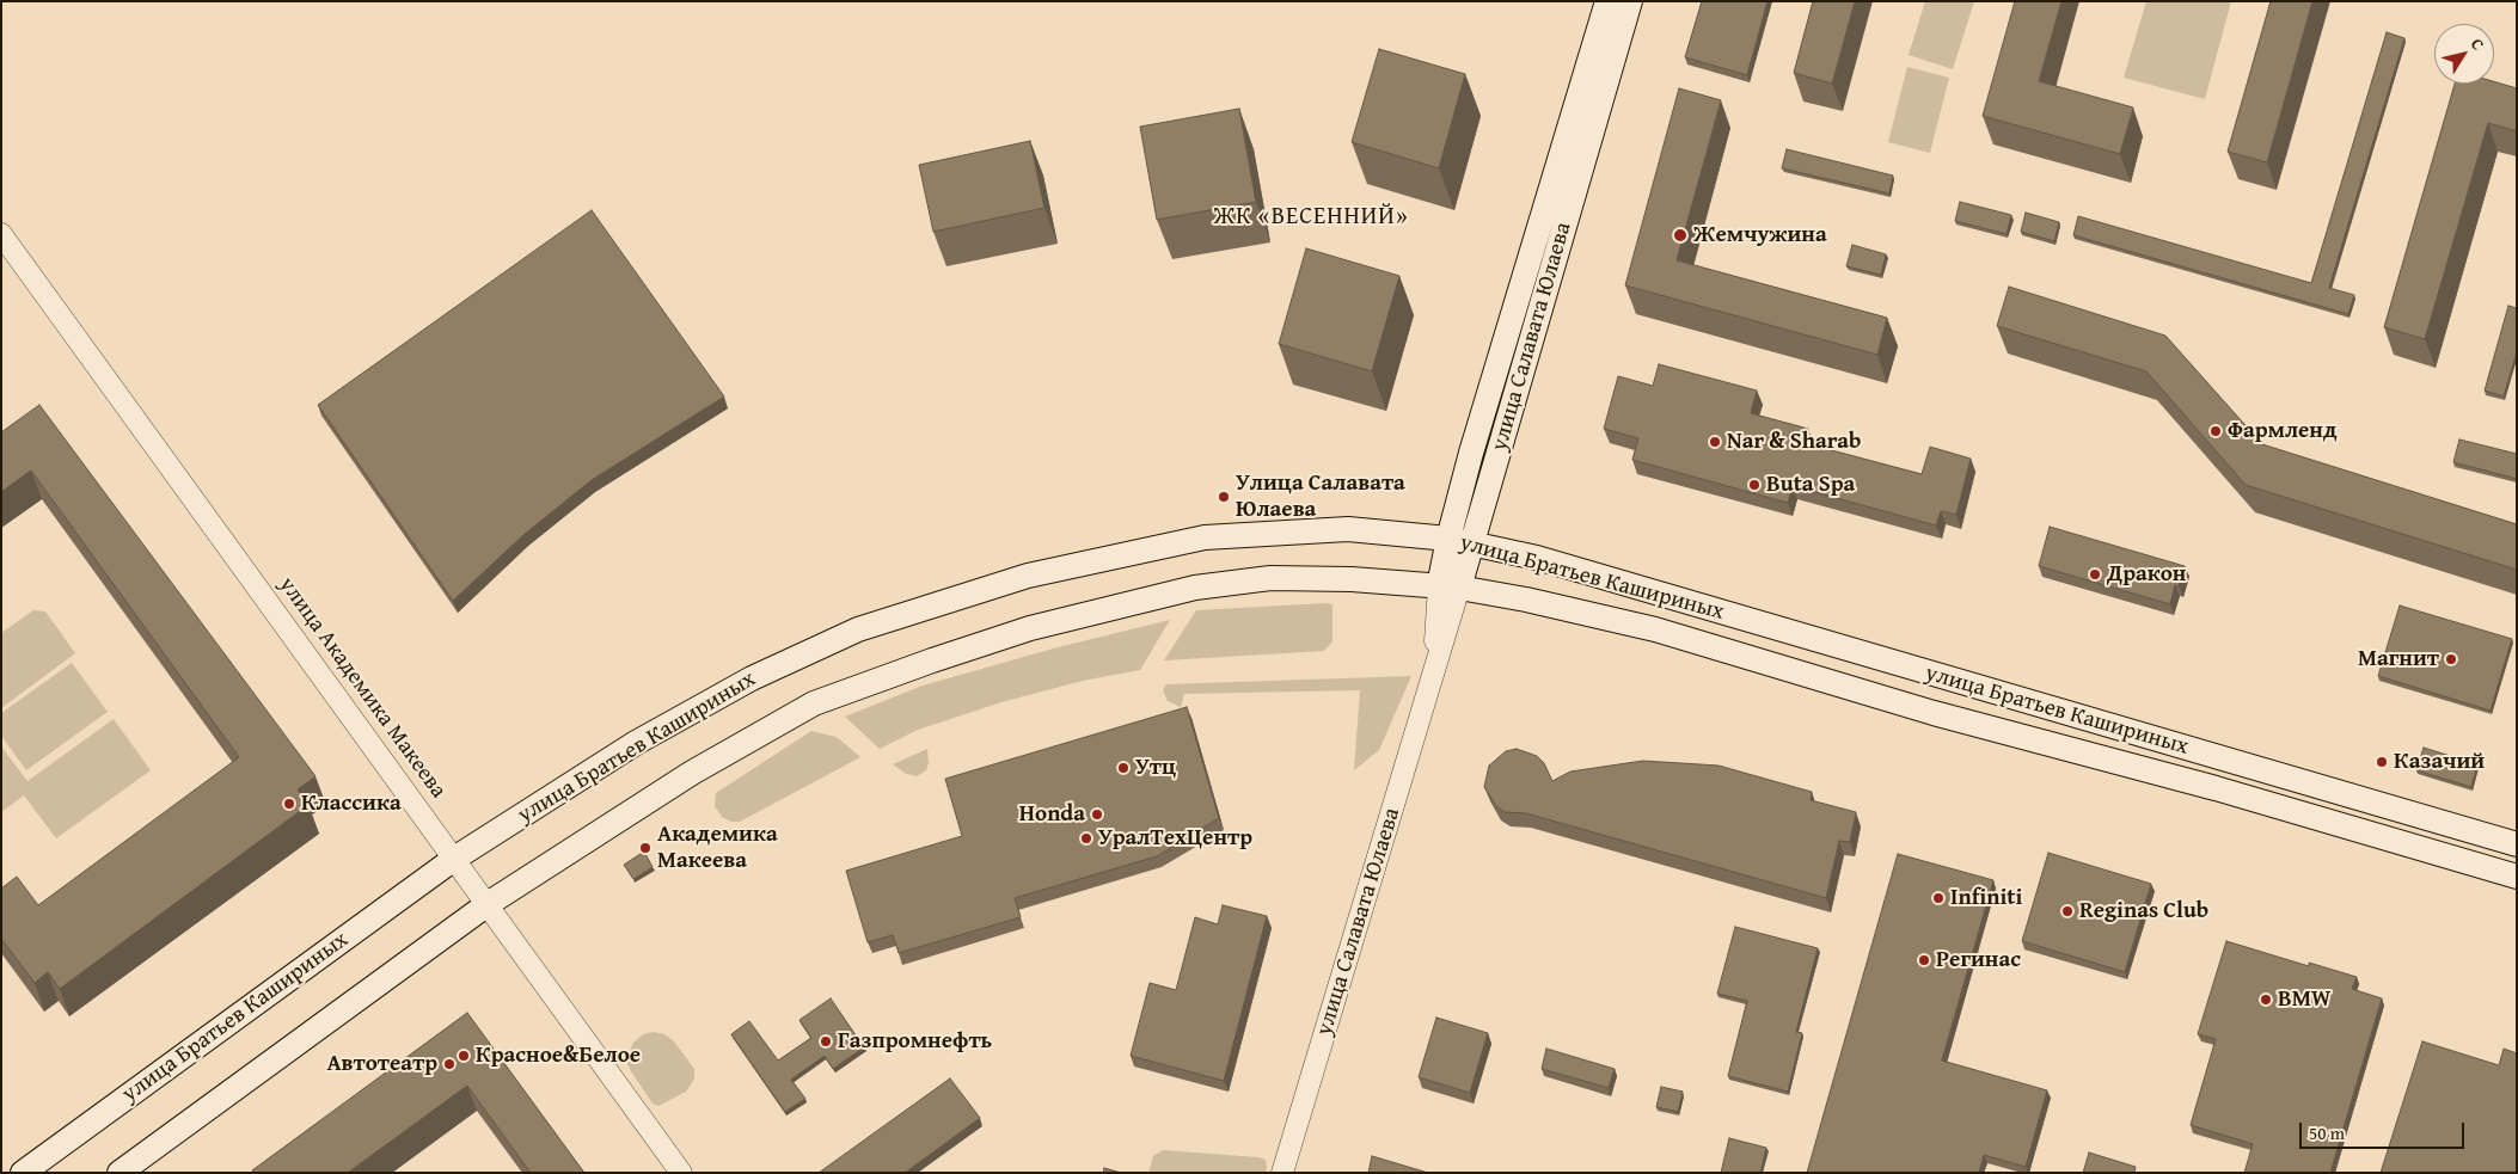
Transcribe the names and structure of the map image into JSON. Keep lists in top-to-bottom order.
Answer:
{
  "streets": {
    "main road": ["улица Салавата Юлаева", "улица Братьев Кашириных"],
    "street": ["улица Академика Макеева"]
  },
  "crossings": [
    ["улица Салавата Юлаева", "улица Братьев Кашириных"],
    ["улица Братьев Кашириных", "улица Академика Макеева"]
  ],
  "districts": ["ЖК «ВЕСЕННИЙ»"],
  "places": [
    "Жемчужина",
    "Фармленд",
    "Nar & Sharab",
    "Buta Spa",
    "Улица Салавата Юлаева",
    "Дракон",
    "Магнит",
    "Казачий",
    "Утц",
    "Классика",
    "Honda",
    "УралТехЦентр",
    "Академика Макеева",
    "Infiniti",
    "Reginas Club",
    "Регинас",
    "BMW",
    "Газпромнефть",
    "Красное&Белое",
    "Автотеатр"
  ],
  "scale_bar": "50 m",
  "north": "top right"
}
